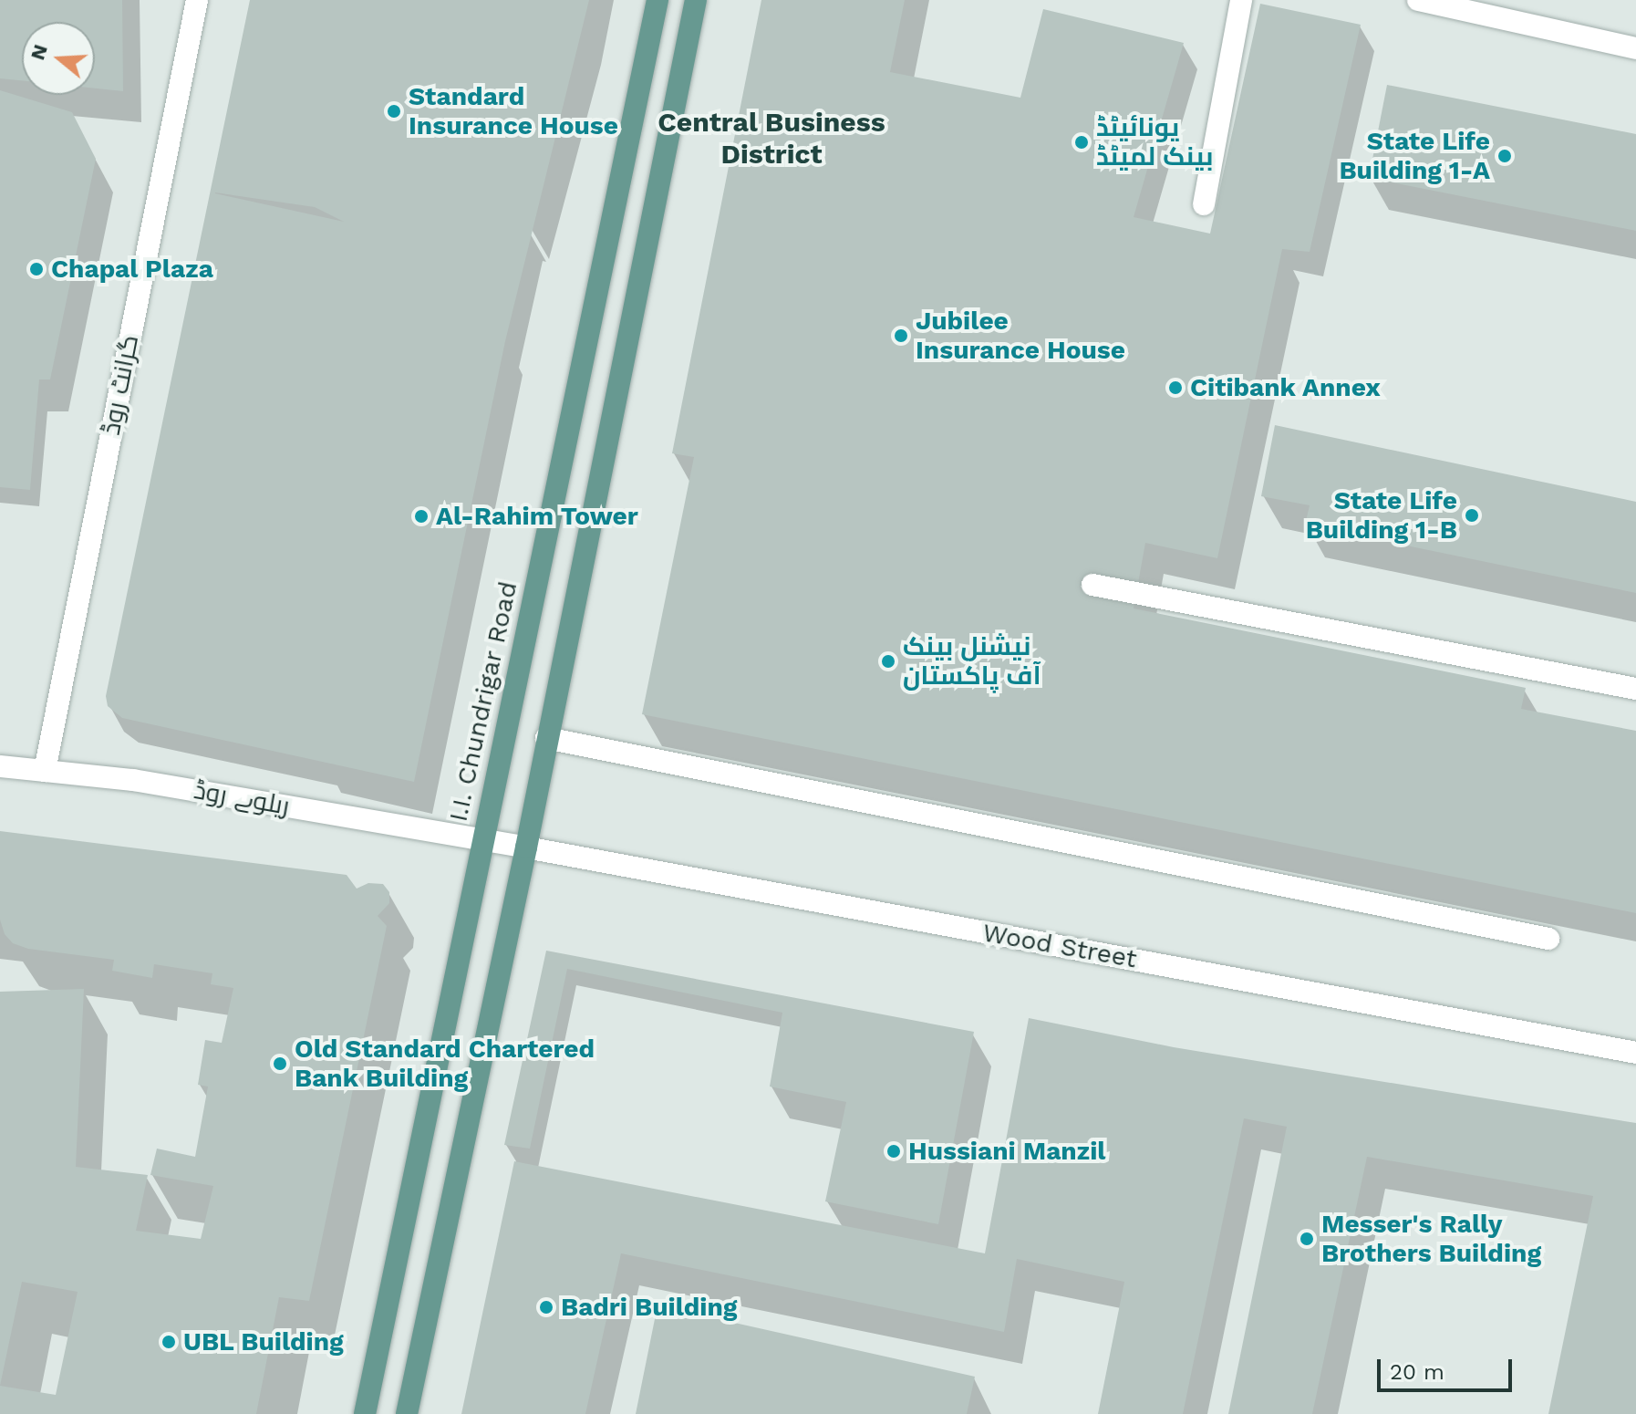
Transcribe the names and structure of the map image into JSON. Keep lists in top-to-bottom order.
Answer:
{
  "streets": {
    "main road": ["I.I. Chundrigar Road"],
    "street": ["گرانٹ روڈ", "ریلوے روڈ", "Wood Street"]
  },
  "crossings": [
    ["گرانٹ روڈ", "ریلوے روڈ"],
    ["I.I. Chundrigar Road", "ریلوے روڈ"],
    ["I.I. Chundrigar Road", "Wood Street"],
    ["ریلوے روڈ", "Wood Street"]
  ],
  "districts": ["Central Business District"],
  "places": [
    "Standard Insurance House",
    "یونائیٹڈ بینک لمیٹڈ",
    "State Life Building 1-A",
    "Chapal Plaza",
    "Jubilee Insurance House",
    "Citibank Annex",
    "State Life Building 1-B",
    "Al-Rahim Tower",
    "نیشنل بینک آف پاکستان",
    "Old Standard Chartered Bank Building",
    "Hussiani Manzil",
    "Messer's Rally Brothers Building",
    "Badri Building",
    "UBL Building"
  ],
  "scale_bar": "20 m",
  "north": "left"
}
